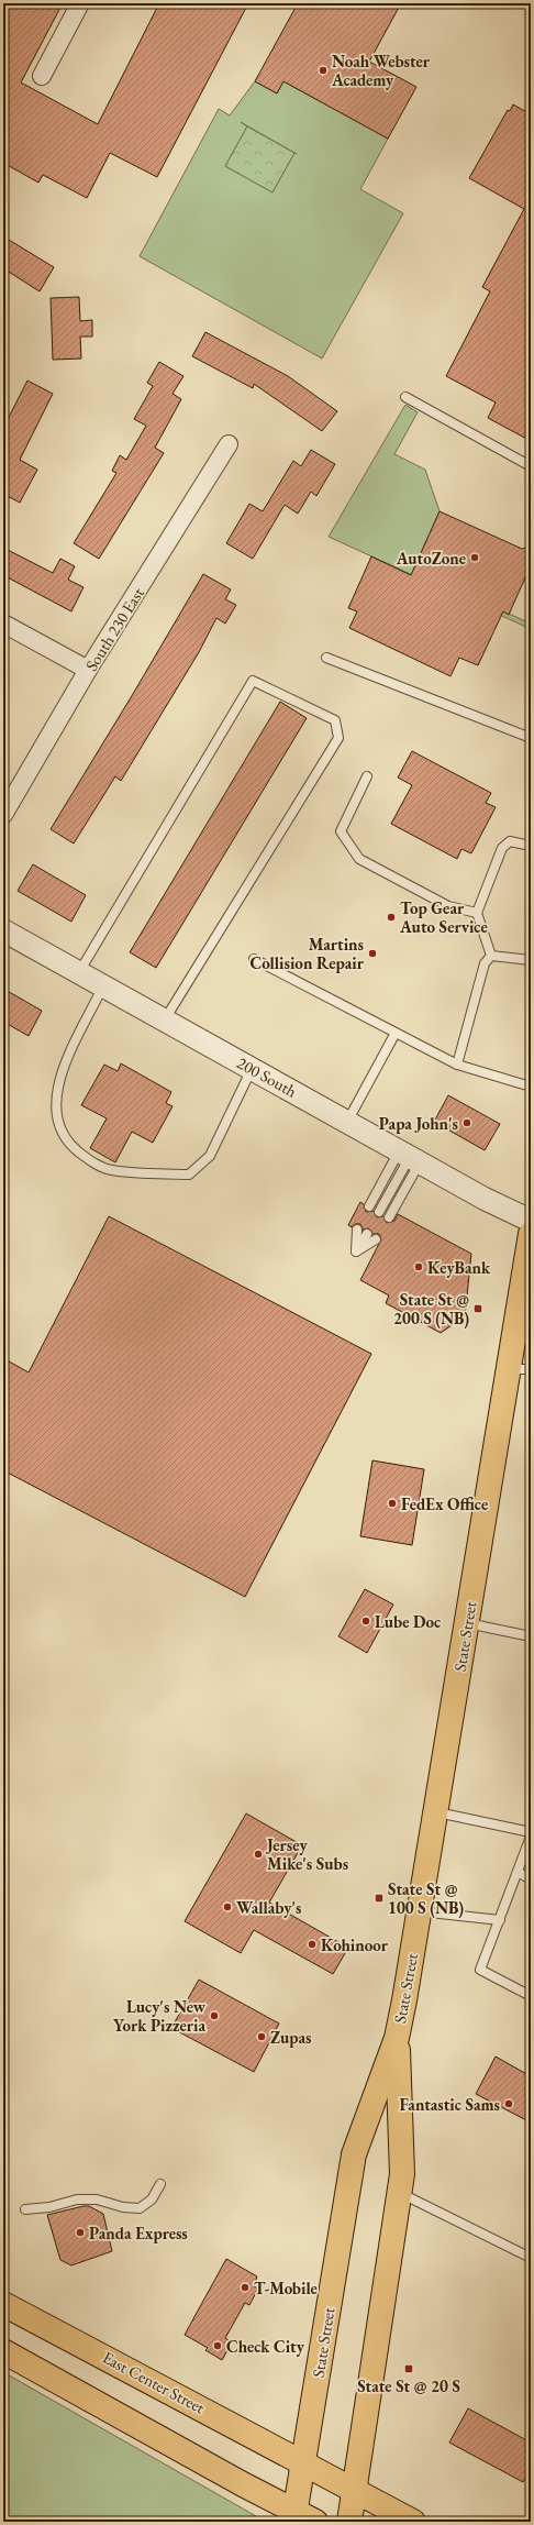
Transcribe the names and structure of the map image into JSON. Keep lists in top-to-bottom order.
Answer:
{
  "streets": {
    "main road": ["State Street", "East Center Street"],
    "street": ["South 230 East", "200 South"]
  },
  "crossings": [
    ["State Street", "East Center Street"]
  ],
  "places": {
    "other": [
      "Noah Webster Academy",
      "AutoZone",
      "Top Gear Auto Service",
      "Martins Collision Repair",
      "Papa John's",
      "KeyBank",
      "FedEx Office",
      "Lube Doc",
      "Jersey Mike's Subs",
      "Wallaby's",
      "Kohinoor",
      "Lucy's New York Pizzeria",
      "Zupas",
      "Fantastic Sams",
      "Panda Express",
      "T-Mobile",
      "Check City"
    ],
    "transit": ["State St @ 200 S (NB)", "State St @ 100 S (NB)", "State St @ 20 S"]
  }
}
